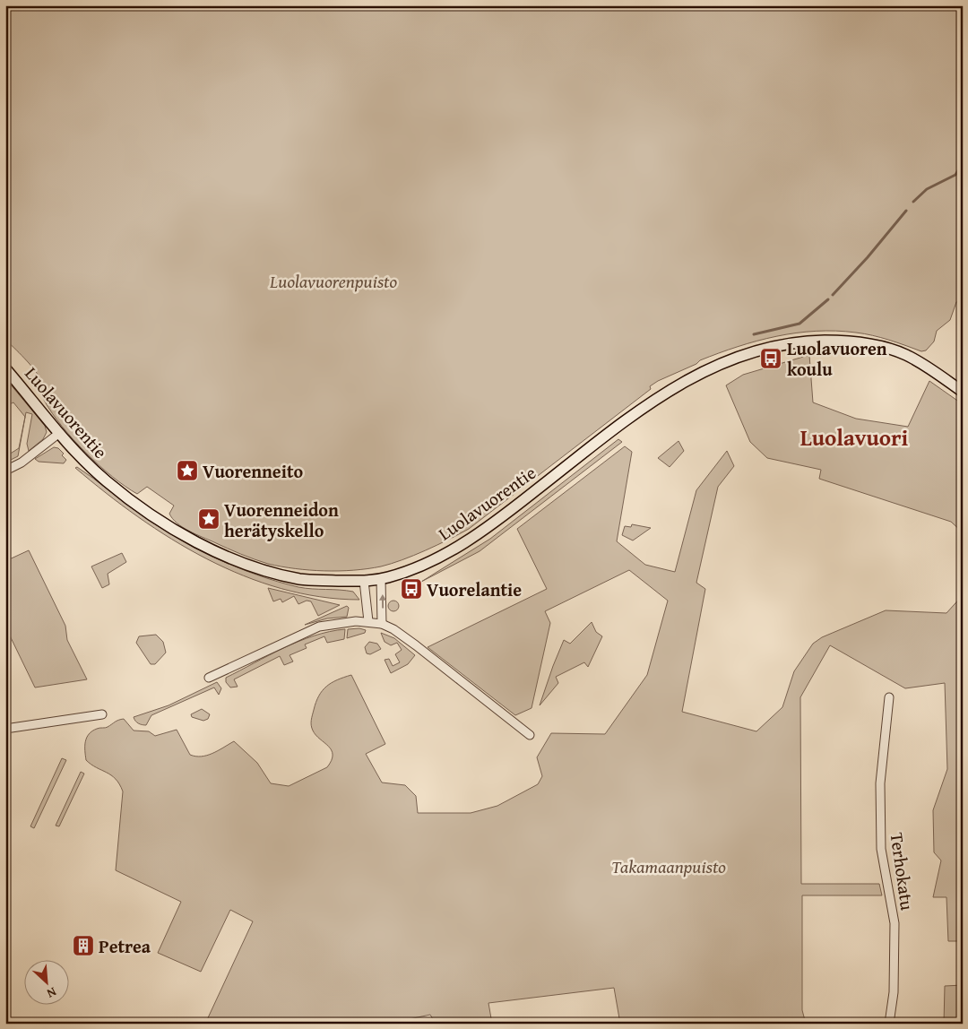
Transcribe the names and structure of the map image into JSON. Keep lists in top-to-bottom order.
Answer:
{
  "streets": {
    "street": ["Luolavuorentie", "Terhokatu"]
  },
  "districts": ["Luolavuori"],
  "parks": ["Luolavuorenpuisto", "Takamaanpuisto"],
  "places": {
    "bus stop": ["Luolavuoren koulu", "Vuorelantie"],
    "place": ["Vuorenneito", "Vuorenneidon herätyskello"],
    "building": ["Petrea"]
  },
  "north": "bottom right"
}
